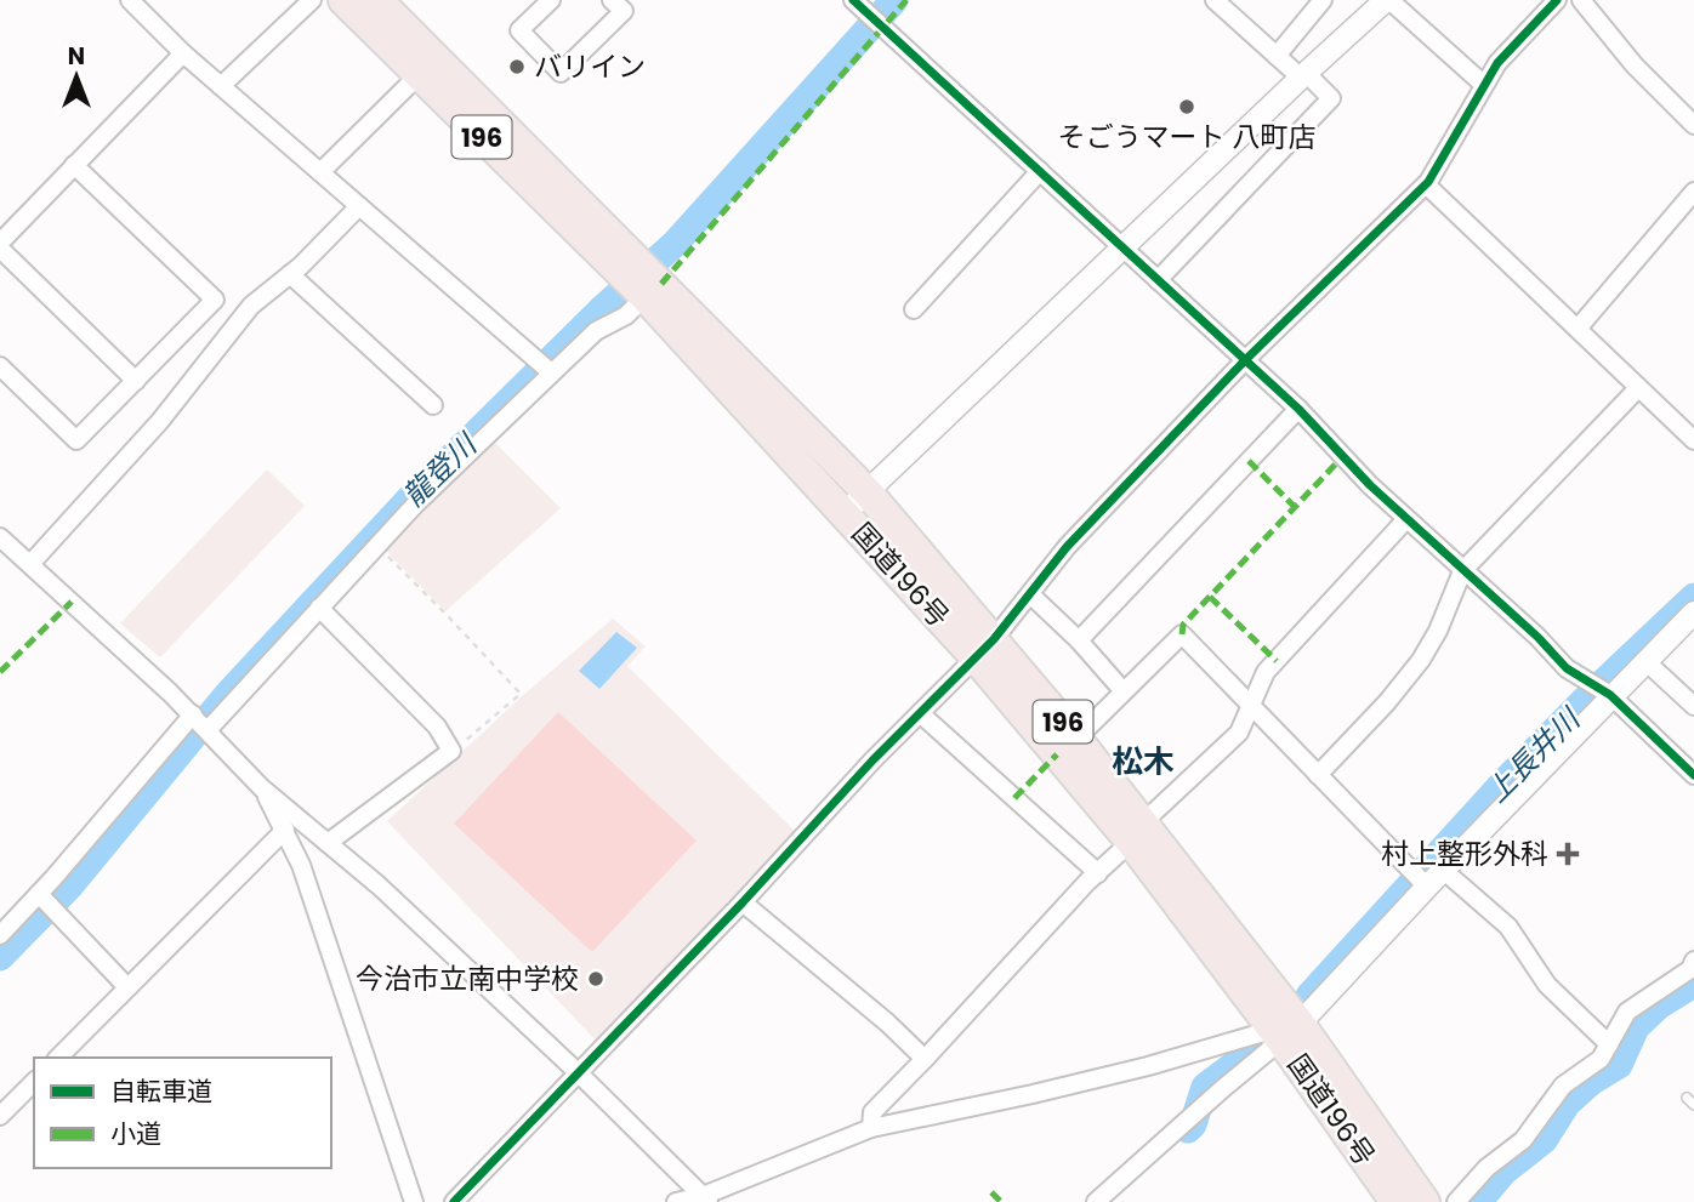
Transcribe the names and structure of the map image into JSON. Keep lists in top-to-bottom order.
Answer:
{
  "streets": {
    "highway": ["196", "国道196号"]
  },
  "districts": ["松木"],
  "water": ["龍登川", "上長井川"],
  "places": {
    "other": ["バリイン", "そごうマート 八町店", "今治市立南中学校"],
    "health": ["村上整形外科"]
  },
  "legend": ["自転車道", "小道"],
  "north": "top"
}
